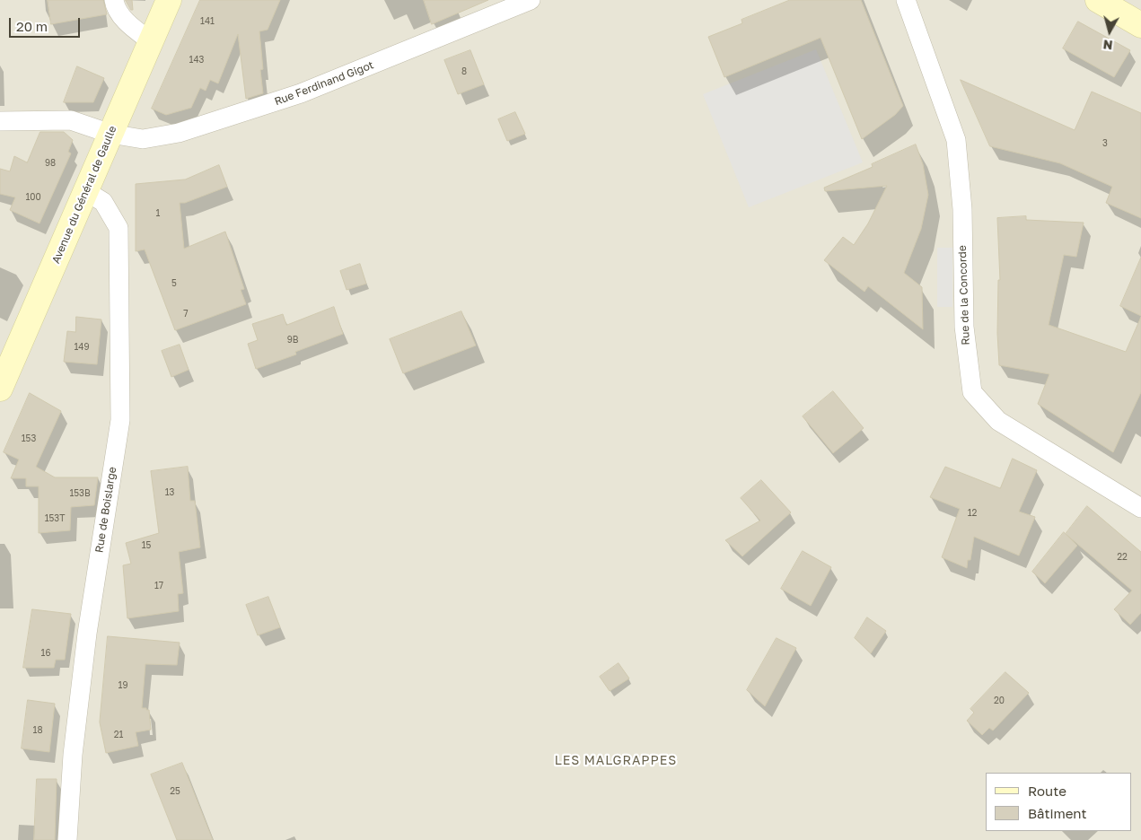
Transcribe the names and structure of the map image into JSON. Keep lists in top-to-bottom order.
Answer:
{
  "streets": {
    "main road": ["Avenue du Général de Gaulle"],
    "street": ["Rue Ferdinand Gigot", "Rue de la Concorde", "Rue de Boislarge"]
  },
  "crossings": [
    ["Rue Ferdinand Gigot", "Avenue du Général de Gaulle"],
    ["Avenue du Général de Gaulle", "Rue de Boislarge"]
  ],
  "districts": ["LES MALGRAPPES"],
  "house_numbers": [
    "141",
    "143",
    "8",
    "3",
    "98",
    "100",
    "1",
    "5",
    "7",
    "9B",
    "149",
    "153",
    "13",
    "153B",
    "12",
    "153T",
    "15",
    "22",
    "17",
    "16",
    "19",
    "20",
    "18",
    "21",
    "25"
  ],
  "legend": ["Route", "Bâtiment"],
  "scale_bar": "20 m",
  "north": "bottom"
}
